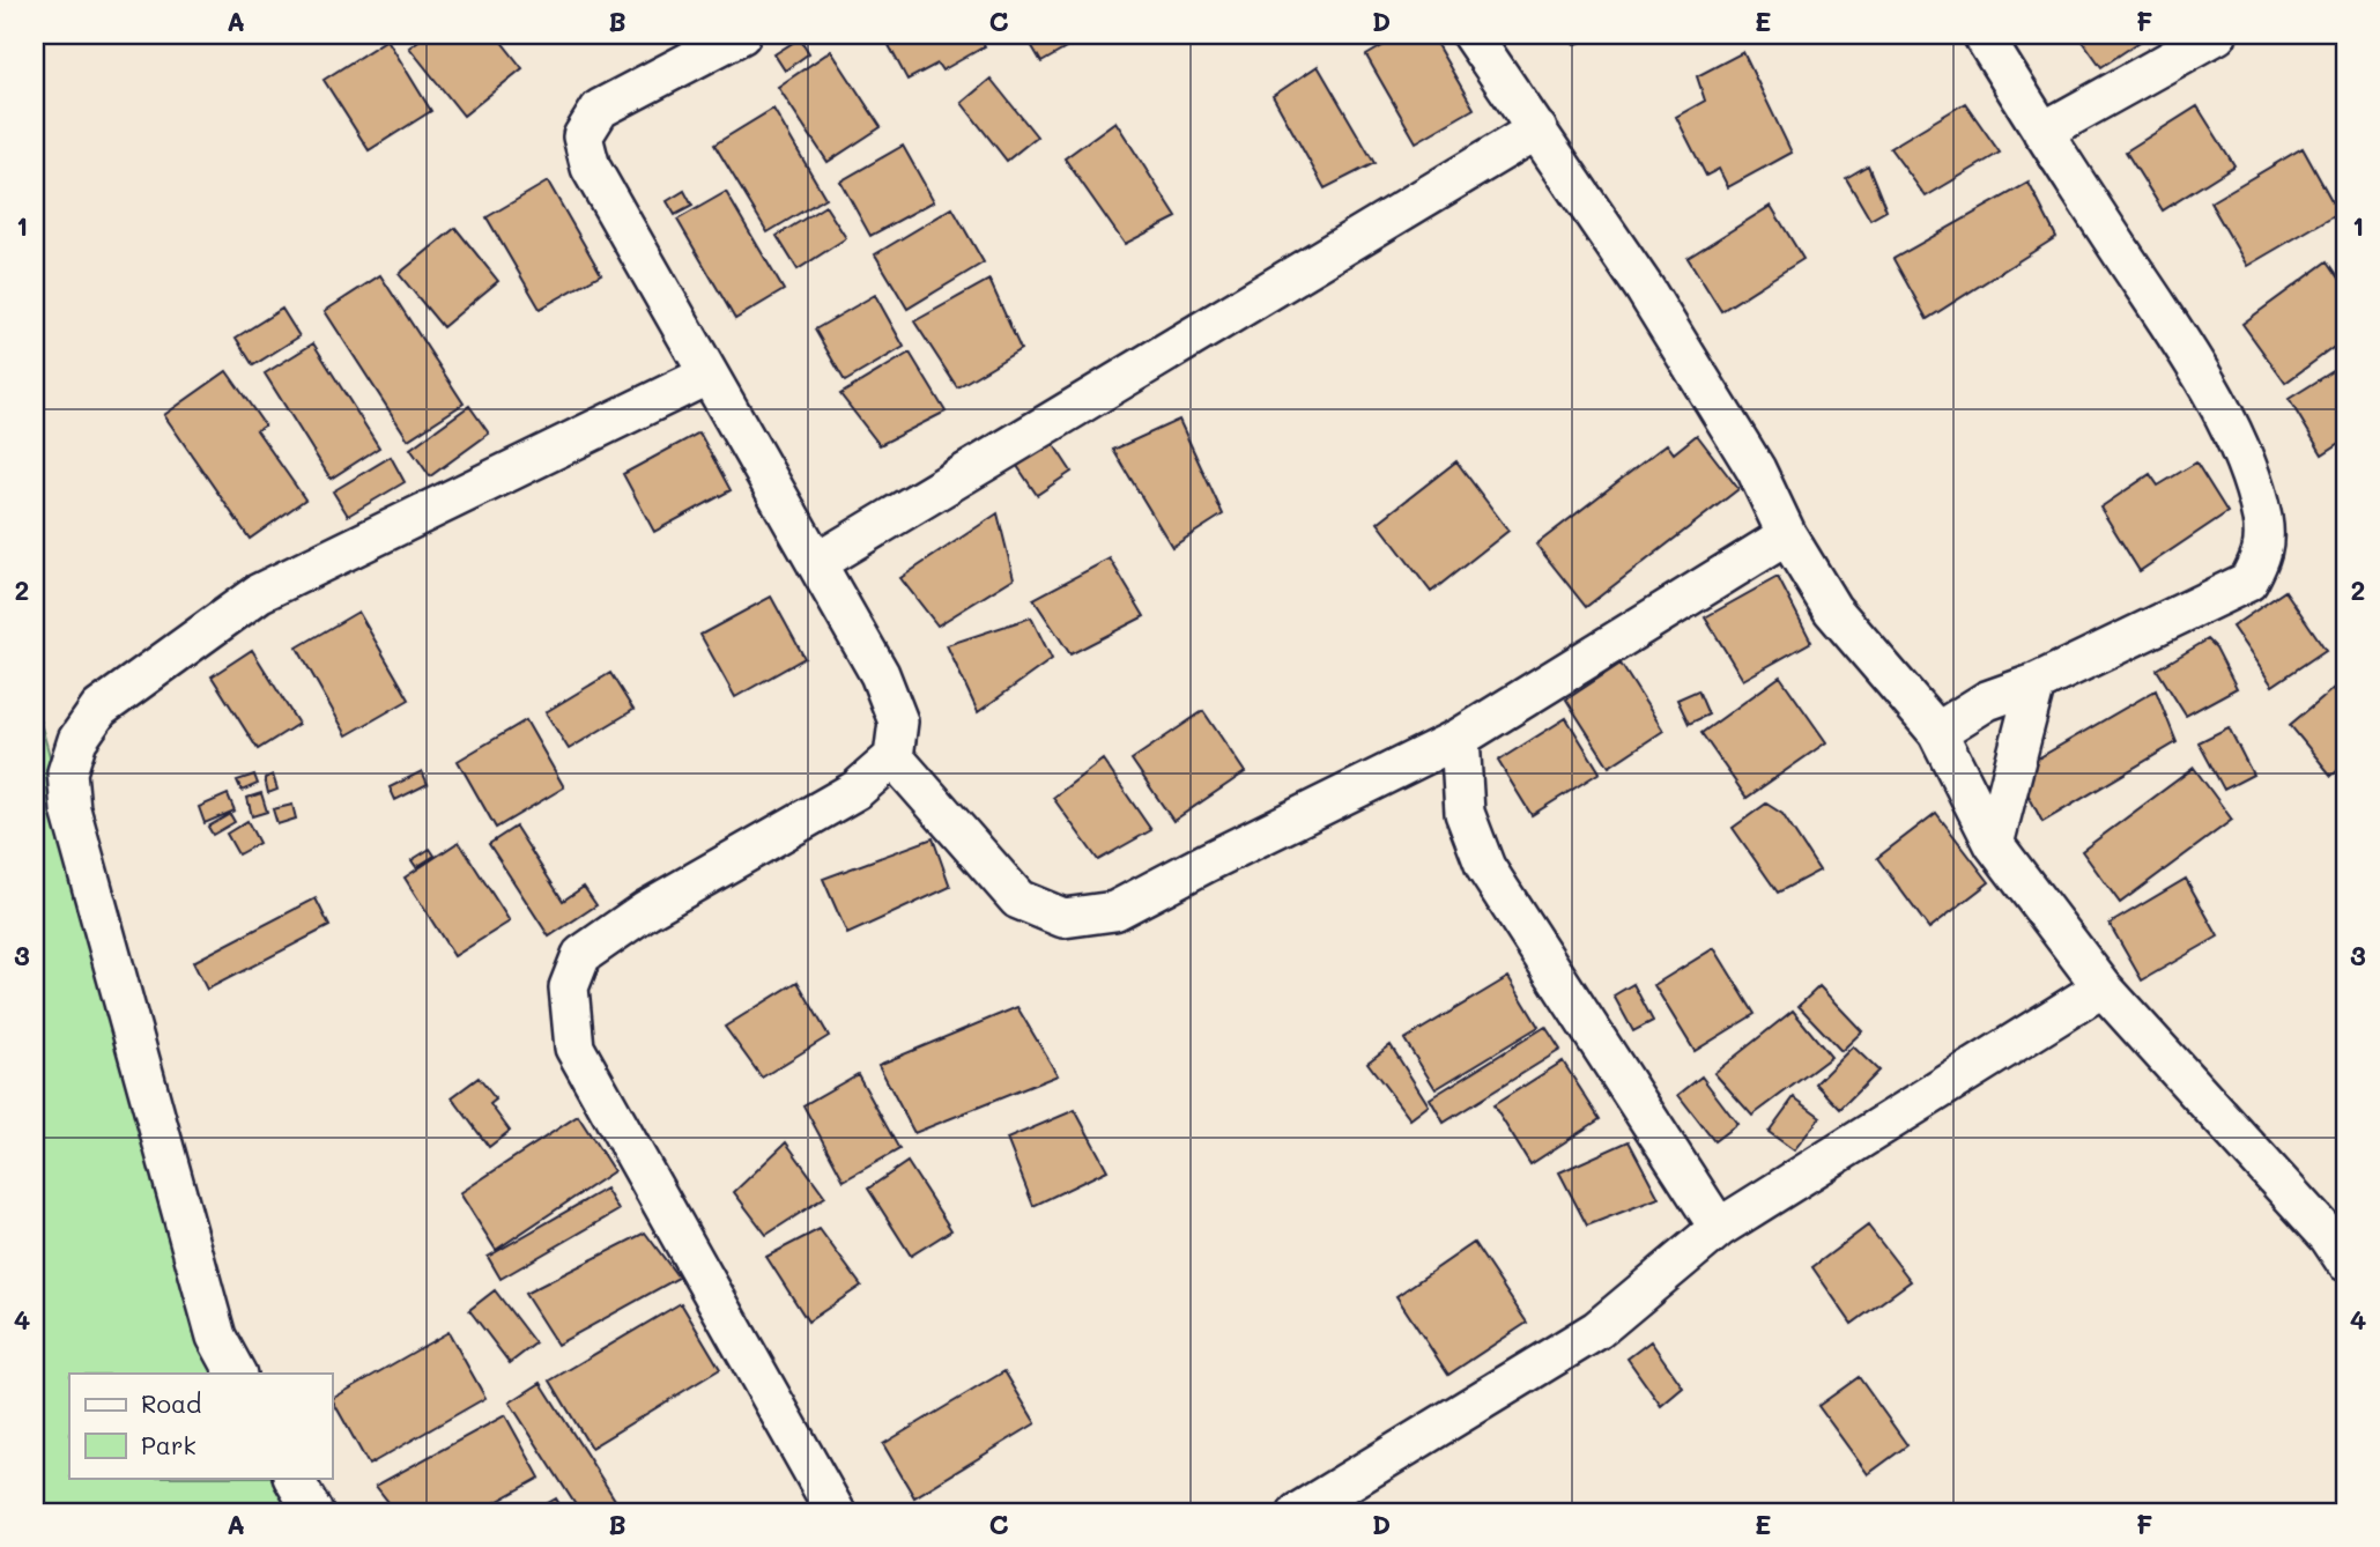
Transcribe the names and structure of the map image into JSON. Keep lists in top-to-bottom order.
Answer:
{
  "legend": ["Road", "Park"],
  "grid": {
    "columns": [
      "A",
      "B",
      "C",
      "D",
      "E",
      "F"
    ],
    "rows": [
      "1",
      "2",
      "3",
      "4"
    ]
  }
}
